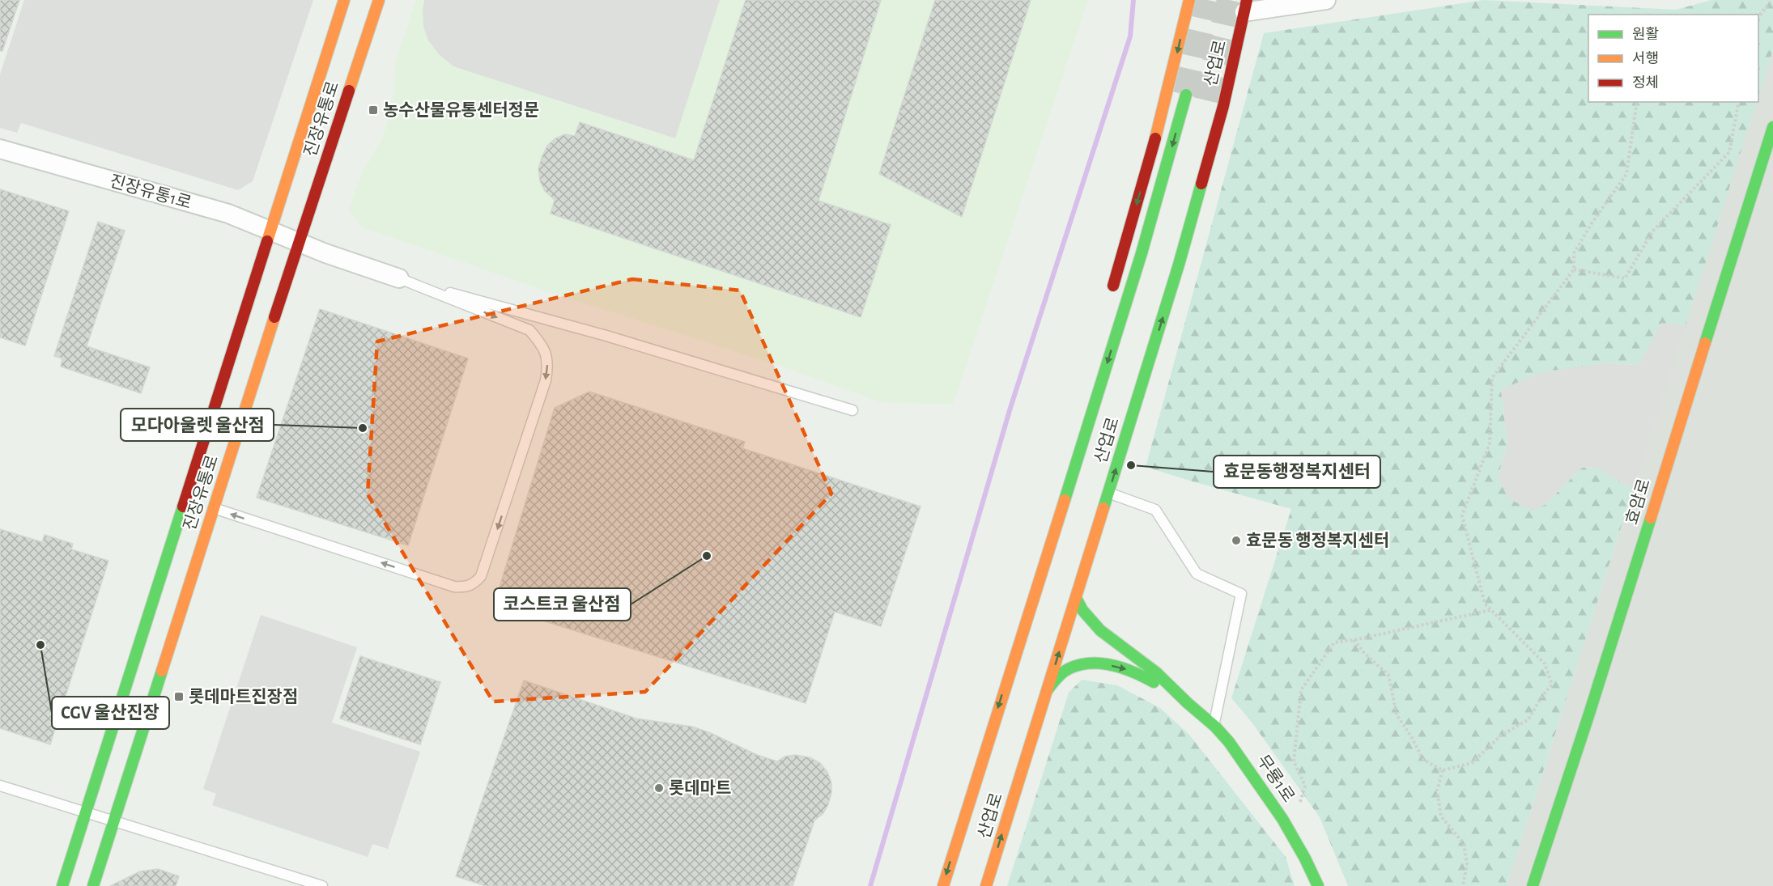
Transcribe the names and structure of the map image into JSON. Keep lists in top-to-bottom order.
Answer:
{
  "streets": {
    "street": [
      "산업로",
      "진장유통로",
      "진장유통1로",
      "효암로",
      "무룡1로"
    ]
  },
  "crossings": [
    ["진장유통로", "진장유통1로"]
  ],
  "places": {
    "transit": ["농수산물유통센터정문", "롯데마트진장점"],
    "other": [
      "모다아울렛 울산점",
      "효문동행정복지센터",
      "효문동 행정복지센터",
      "코스트코 울산점",
      "CGV 울산진장",
      "롯데마트"
    ]
  },
  "legend": ["원활", "서행", "정체"]
}
